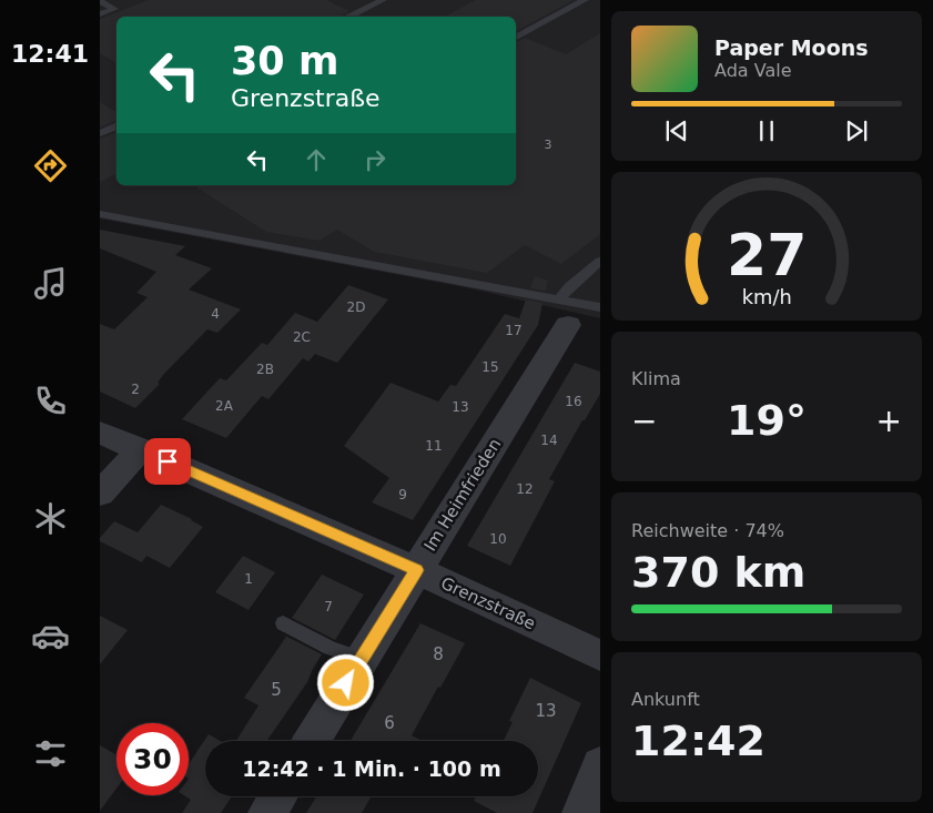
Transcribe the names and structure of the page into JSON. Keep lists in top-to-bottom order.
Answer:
{
  "streets": {
    "street": ["Im Heimfrieden", "Grenzstraße"]
  },
  "crossings": [
    ["Im Heimfrieden", "Grenzstraße"]
  ],
  "house_numbers": [
    "3",
    "2D",
    "4",
    "17",
    "2C",
    "15",
    "2B",
    "2",
    "16",
    "2A",
    "13",
    "14",
    "11",
    "12",
    "9",
    "10",
    "1",
    "7",
    "8",
    "5",
    "13",
    "6"
  ],
  "page": {
    "tabs": "12:41",
    "turn": ["30 m", "Grenzstraße"],
    "song": ["Paper Moons", "Ada Vale"],
    "tile": [
      "Klima",
      ["Reichweite · 74%", "370 km"],
      ["Ankunft", "12:42"]
    ],
    "heat": ["−", "19°", "+"],
    "limit": "30",
    "trip": "12:42 · 1 Min. · 100 m",
    "gauge": ["27", "km/h"]
  }
}
